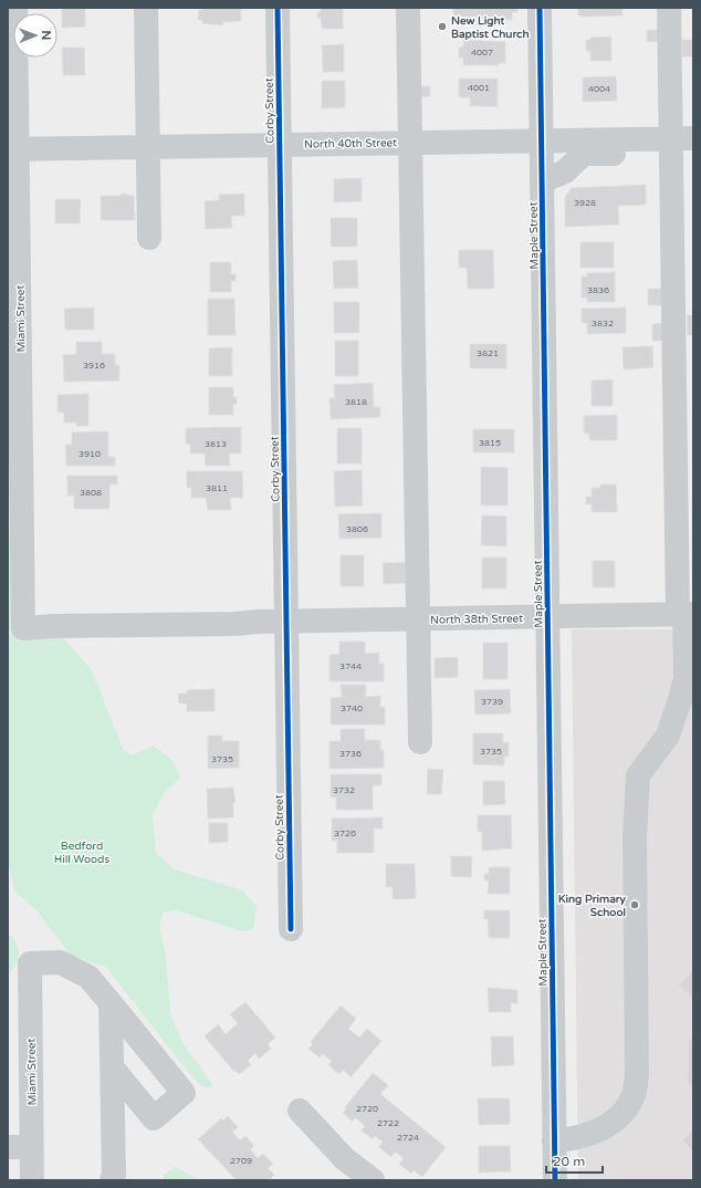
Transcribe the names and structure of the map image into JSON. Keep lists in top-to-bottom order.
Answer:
{
  "streets": {
    "street": [
      "Corby Street",
      "North 40th Street",
      "Maple Street",
      "Miami Street",
      "North 38th Street"
    ]
  },
  "crossings": [
    ["Corby Street", "North 40th Street"],
    ["Corby Street", "North 38th Street"],
    ["North 40th Street", "Maple Street"],
    ["North 40th Street", "Miami Street"],
    ["Maple Street", "North 38th Street"],
    ["Miami Street", "North 38th Street"]
  ],
  "parks": ["Bedford Hill Woods"],
  "places": ["New Light Baptist Church", "King Primary School"],
  "house_numbers": [
    "4007",
    "4001",
    "4004",
    "3928",
    "3836",
    "3832",
    "3821",
    "3916",
    "3818",
    "3815",
    "3813",
    "3910",
    "3811",
    "3808",
    "3806",
    "3744",
    "3739",
    "3740",
    "3735",
    "3736",
    "3735",
    "3732",
    "3726",
    "2720",
    "2722",
    "2724",
    "2709"
  ],
  "scale_bar": "20 m",
  "north": "right"
}
